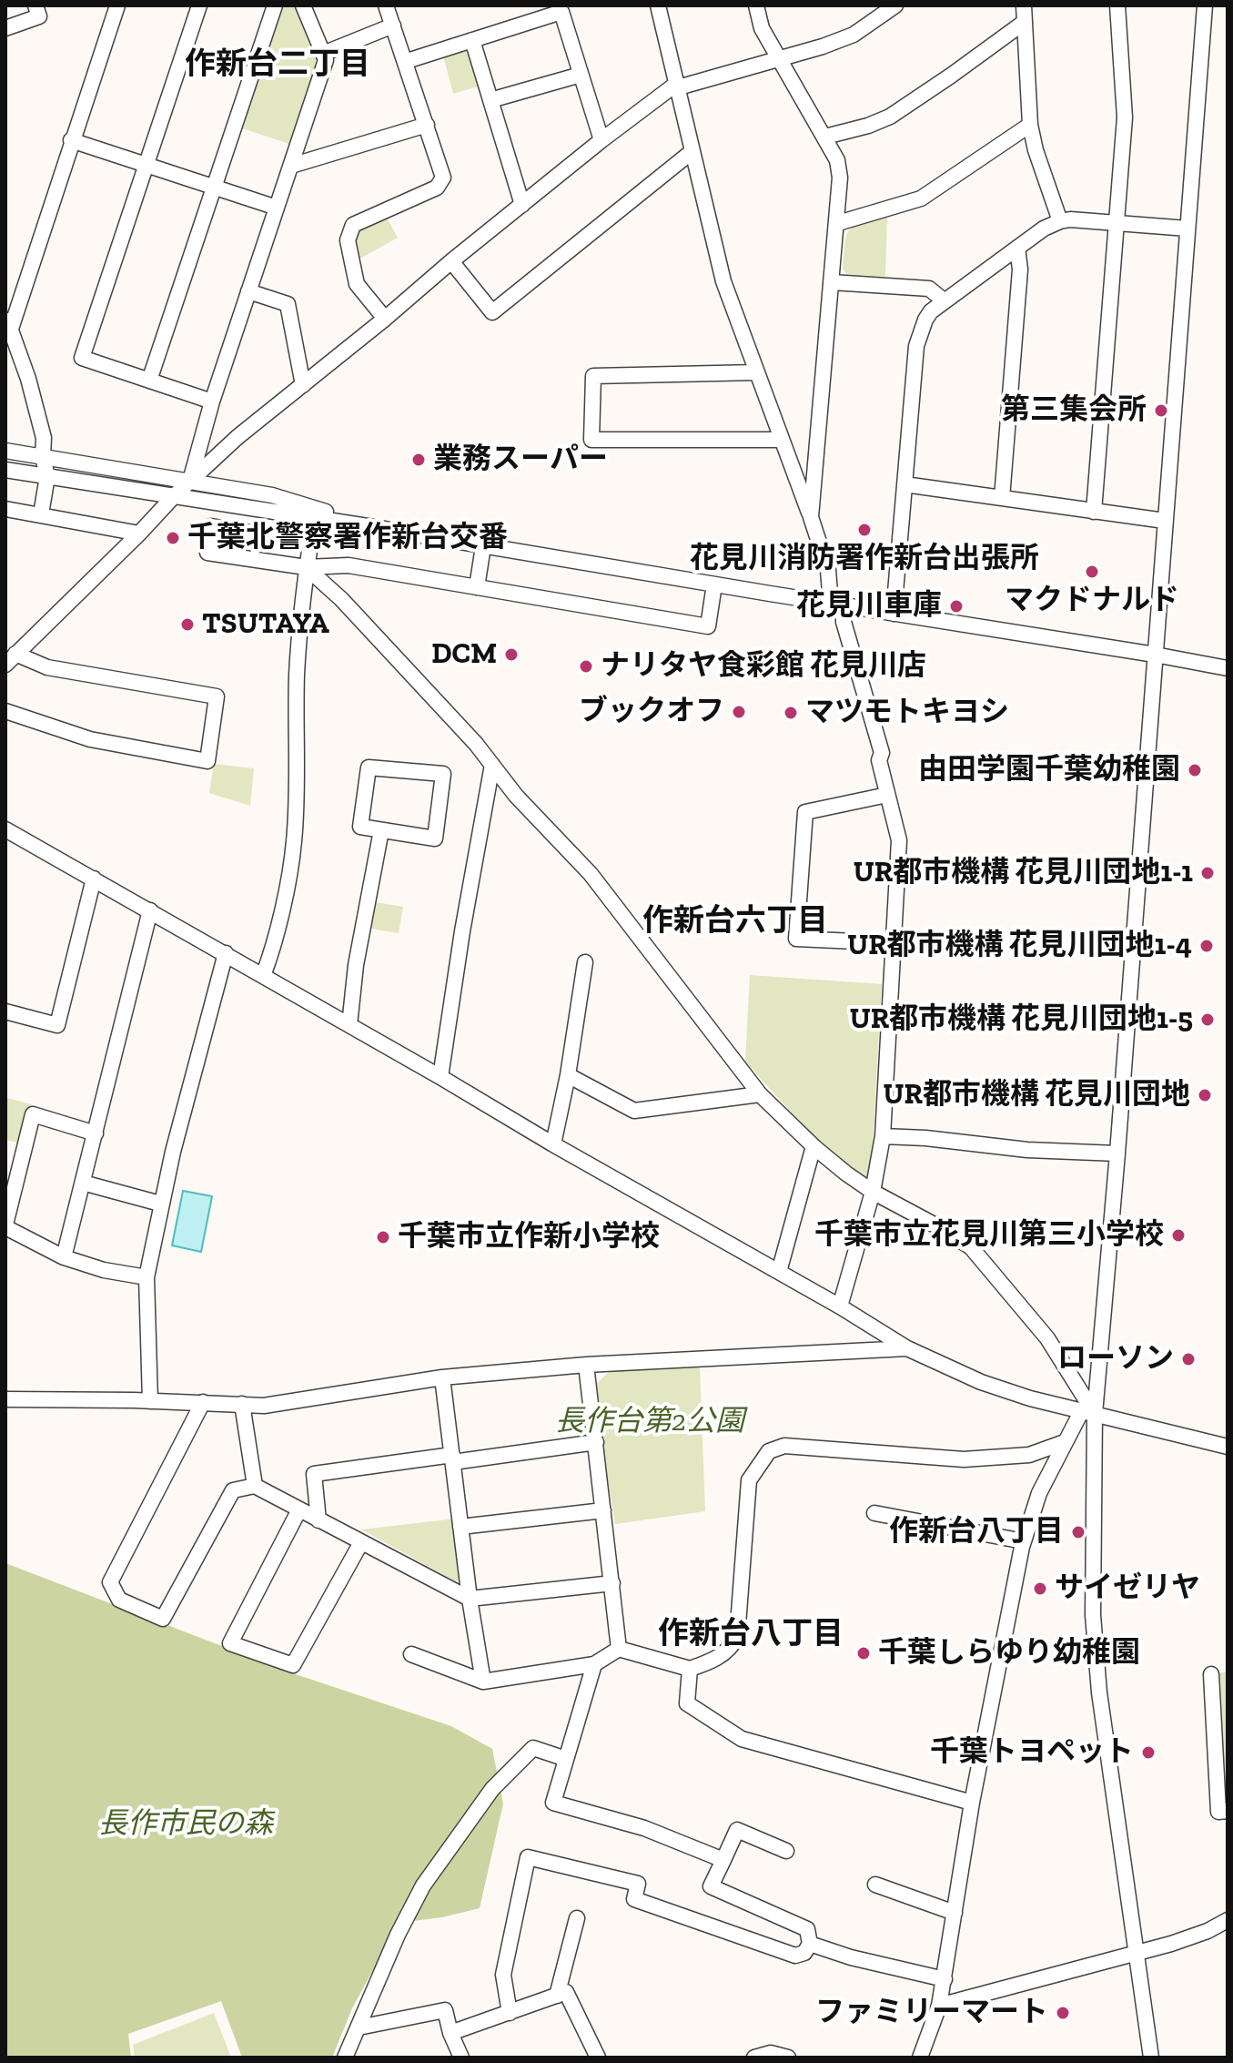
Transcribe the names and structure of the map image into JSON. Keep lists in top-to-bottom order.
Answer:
{
  "districts": ["作新台二丁目", "作新台六丁目", "作新台八丁目"],
  "parks": ["長作台第2公園", "長作市民の森"],
  "places": [
    "第三集会所",
    "業務スーパー",
    "花見川消防署作新台出張所",
    "千葉北警察署作新台交番",
    "マクドナルド",
    "花見川車庫",
    "TSUTAYA",
    "DCM",
    "ナリタヤ食彩館 花見川店",
    "ブックオフ",
    "マツモトキヨシ",
    "由田学園千葉幼稚園",
    "UR都市機構 花見川団地1-1",
    "UR都市機構 花見川団地1-4",
    "UR都市機構 花見川団地1-5",
    "UR都市機構 花見川団地",
    "千葉市立花見川第三小学校",
    "千葉市立作新小学校",
    "ローソン",
    "作新台八丁目",
    "サイゼリヤ",
    "千葉しらゆり幼稚園",
    "千葉トヨペット",
    "ファミリーマート"
  ]
}
